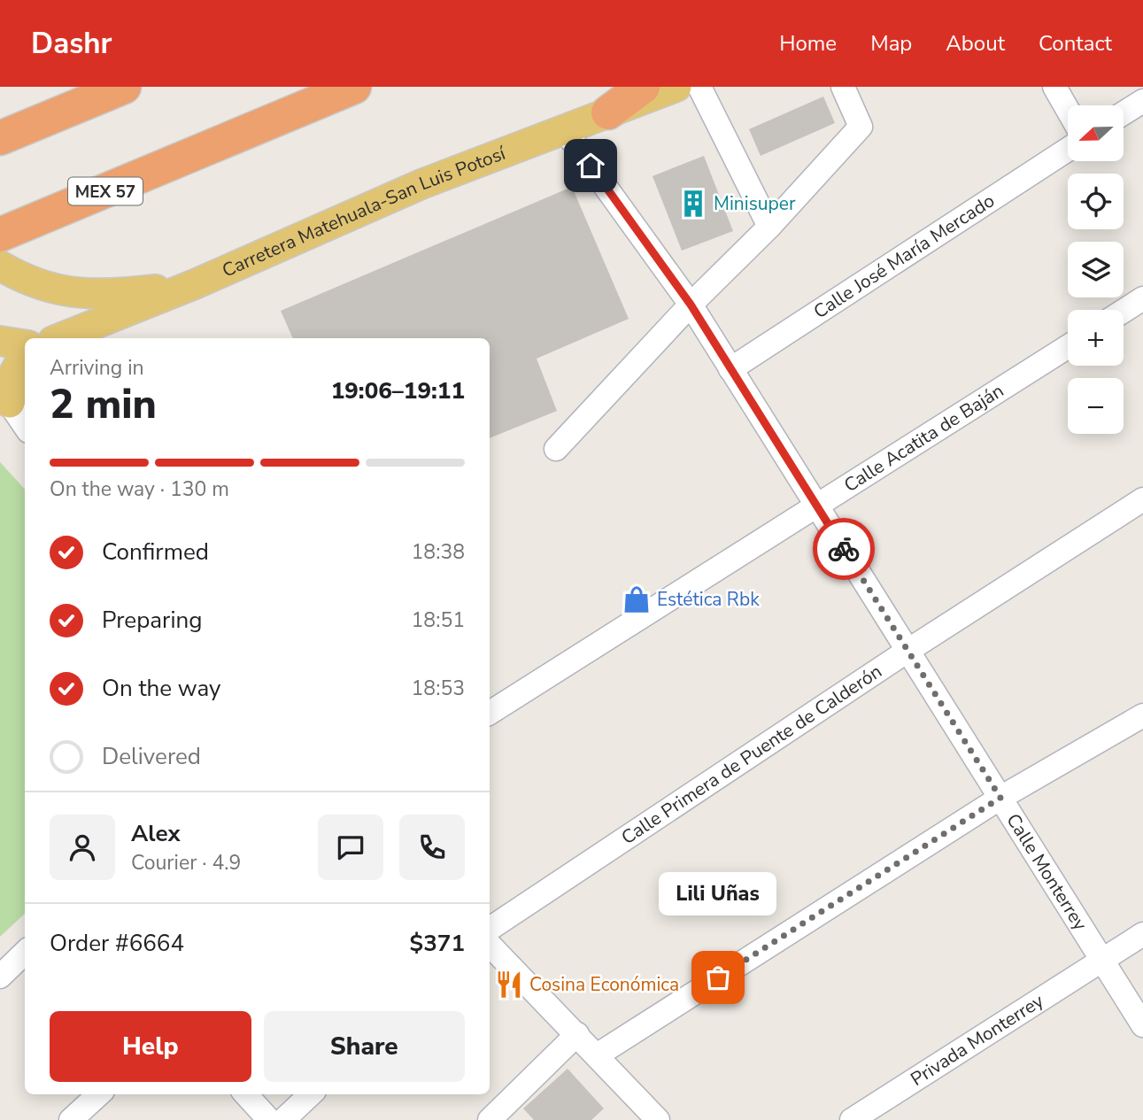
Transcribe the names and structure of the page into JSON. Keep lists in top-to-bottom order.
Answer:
{
  "streets": {
    "highway": ["MEX 57"],
    "main road": ["Carretera Matehuala-San Luis Potosí"],
    "street": [
      "Calle José María Mercado",
      "Calle Acatita de Baján",
      "Calle Primera de Puente de Calderón",
      "Calle Monterrey",
      "Privada Monterrey"
    ]
  },
  "crossings": [
    ["Carretera Matehuala-San Luis Potosí", "Calle Monterrey"],
    ["Calle José María Mercado", "Calle Monterrey"],
    ["Calle Acatita de Baján", "Calle Monterrey"],
    ["Calle Primera de Puente de Calderón", "Calle Monterrey"],
    ["Calle Monterrey", "Privada Monterrey"]
  ],
  "places": {
    "building": ["Minisuper"],
    "shop": ["Estética Rbk"],
    "other": ["Lili Uñas"],
    "restaurant": ["Cosina Económica"]
  },
  "north": "left",
  "page": {
    "header": "Dashr",
    "nav": [
      "Home",
      "Map",
      "About",
      "Contact"
    ],
    "map_buttons": ["+", "−"],
    "heading": ["2 min", "Arriving in", "19:06–19:11"],
    "panel": [
      "Alex",
      "Courier · 4.9",
      "Order #6664",
      "$371"
    ],
    "bar": "On the way · 130 m",
    "list": [
      ["Confirmed", "18:38"],
      ["Preparing", "18:51"],
      ["On the way", "18:53"],
      "Delivered"
    ],
    "bubble": "Lili Uñas",
    "buttons": ["Help", "Share"]
  }
}
